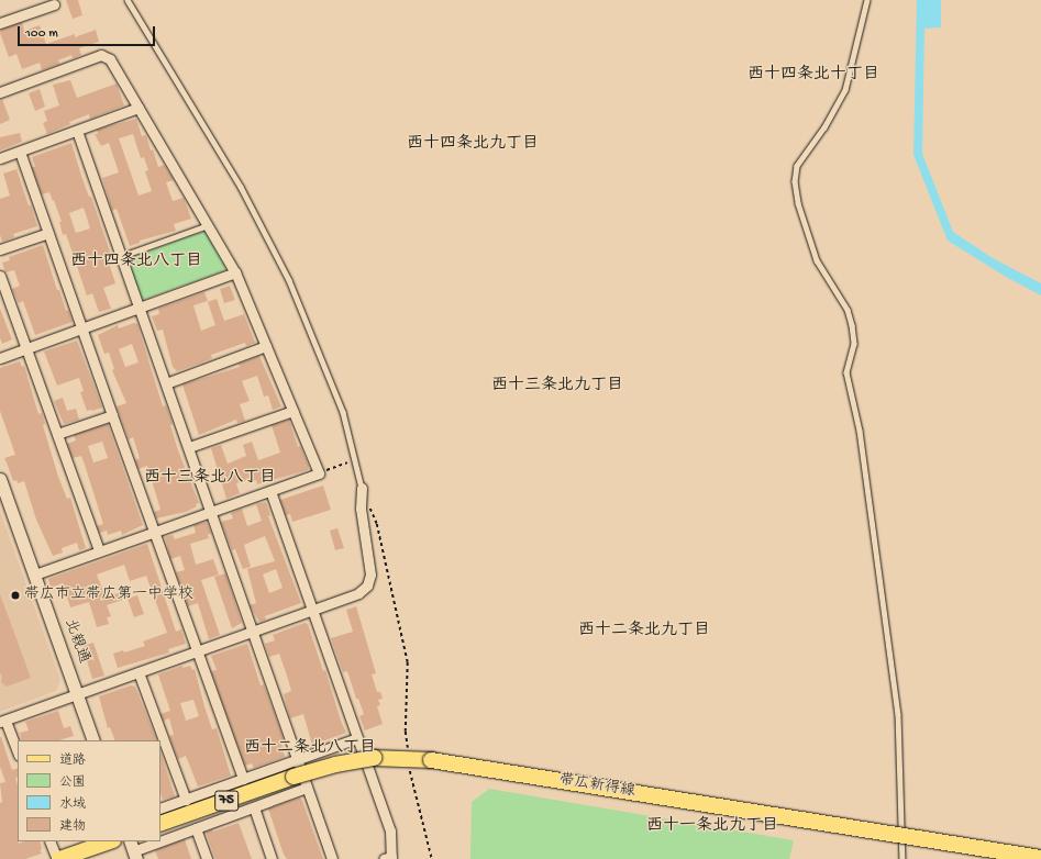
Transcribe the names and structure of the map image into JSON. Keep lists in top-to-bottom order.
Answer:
{
  "streets": {
    "main road": ["帯広新得線", "75"],
    "street": ["北親通"]
  },
  "districts": [
    "西十四条北十丁目",
    "西十四条北九丁目",
    "西十四条北八丁目",
    "西十三条北九丁目",
    "西十三条北八丁目",
    "西十二条北九丁目",
    "西十二条北八丁目",
    "西十一条北九丁目"
  ],
  "places": ["帯広市立帯広第一中学校"],
  "legend": [
    "道路",
    "公園",
    "水域",
    "建物"
  ],
  "scale_bar": "100 m"
}
